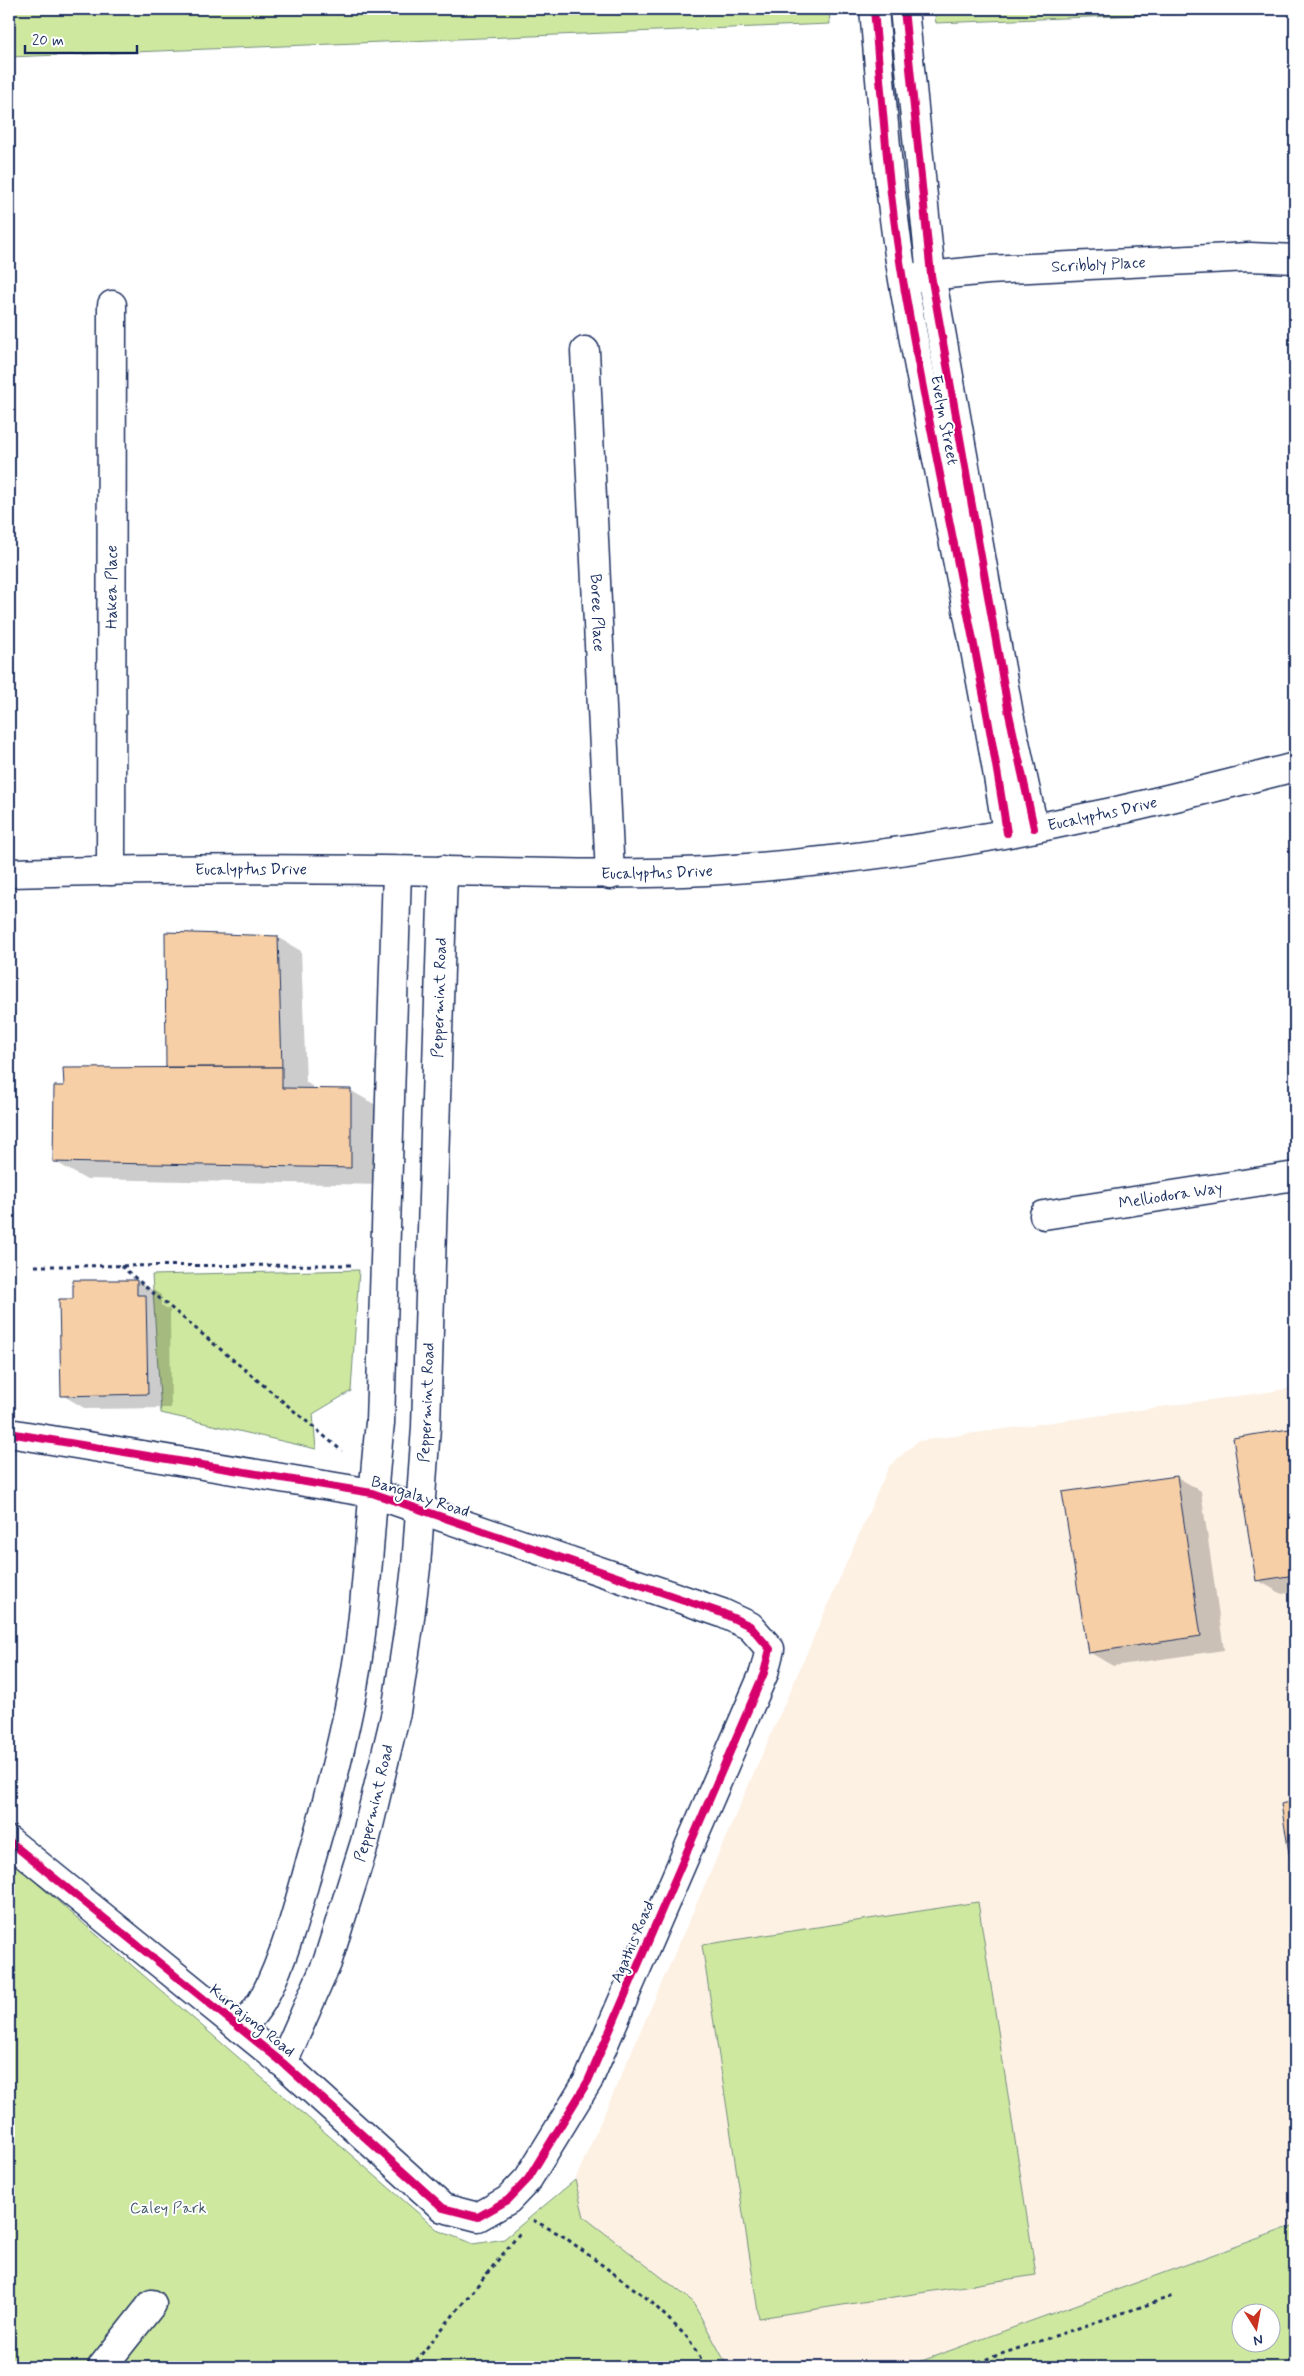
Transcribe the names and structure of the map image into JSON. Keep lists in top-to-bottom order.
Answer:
{
  "streets": {
    "street": [
      "Scribbly Place",
      "Evelyn Street",
      "Hakea Place",
      "Boree Place",
      "Eucalyptus Drive",
      "Peppermint Road",
      "Melliodora Way",
      "Bangalay Road",
      "Agathis Road",
      "Kurrajong Road"
    ]
  },
  "crossings": [
    ["Scribbly Place", "Evelyn Street"],
    ["Evelyn Street", "Eucalyptus Drive"],
    ["Hakea Place", "Eucalyptus Drive"],
    ["Boree Place", "Eucalyptus Drive"],
    ["Eucalyptus Drive", "Peppermint Road"],
    ["Peppermint Road", "Bangalay Road"],
    ["Peppermint Road", "Kurrajong Road"],
    ["Bangalay Road", "Agathis Road"],
    ["Agathis Road", "Kurrajong Road"]
  ],
  "parks": ["Caley Park"],
  "scale_bar": "20 m",
  "north": "bottom"
}
